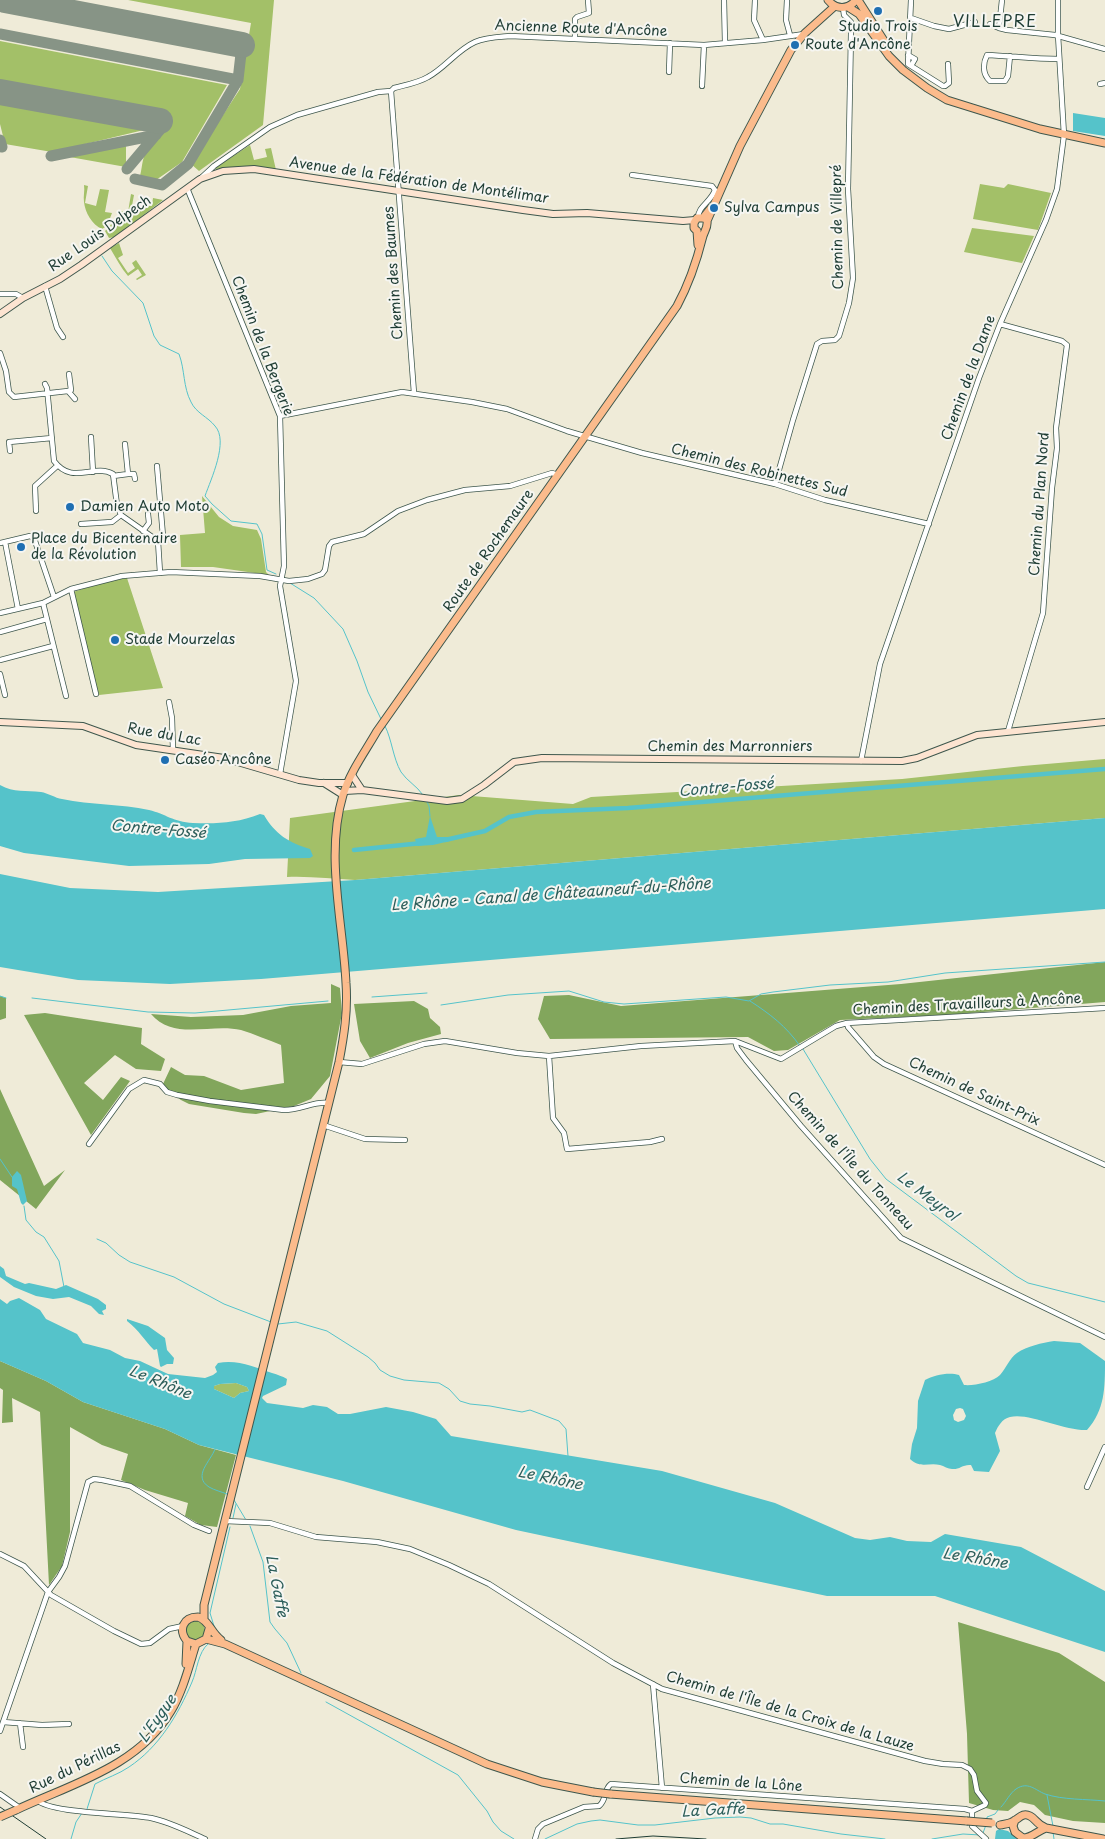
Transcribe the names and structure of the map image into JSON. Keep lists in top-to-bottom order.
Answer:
{
  "streets": {
    "main road": ["Route de Rochemaure", "Rue du Périllas"],
    "street": [
      "Ancienne Route d'Ancône",
      "Avenue de la Fédération de Montélimar",
      "Chemin de Villepré",
      "Rue Louis Delpech",
      "Chemin des Baumes",
      "Chemin de la Bergerie",
      "Chemin de la Dame",
      "Chemin des Robinettes Sud",
      "Chemin du Plan Nord",
      "Rue du Lac",
      "Chemin des Marronniers",
      "Chemin des Travailleurs à Ancône",
      "Chemin de Saint-Prix",
      "Chemin de l'Île du Tonneau",
      "Chemin de l'Île de la Croix de la Lauze",
      "Chemin de la Lône"
    ]
  },
  "crossings": [
    ["Ancienne Route d'Ancône", "Avenue de la Fédération de Montélimar"],
    ["Ancienne Route d'Ancône", "Chemin des Baumes"],
    ["Avenue de la Fédération de Montélimar", "Rue Louis Delpech"],
    ["Avenue de la Fédération de Montélimar", "Chemin des Baumes"],
    ["Avenue de la Fédération de Montélimar", "Chemin de la Bergerie"],
    ["Avenue de la Fédération de Montélimar", "Route de Rochemaure"],
    ["Chemin de Villepré", "Chemin des Robinettes Sud"],
    ["Rue Louis Delpech", "Chemin de la Bergerie"],
    ["Chemin des Baumes", "Chemin des Robinettes Sud"],
    ["Chemin de la Bergerie", "Chemin des Robinettes Sud"],
    ["Chemin de la Bergerie", "Rue du Lac"],
    ["Chemin de la Dame", "Chemin des Robinettes Sud"],
    ["Chemin de la Dame", "Chemin du Plan Nord"],
    ["Chemin de la Dame", "Chemin des Marronniers"],
    ["Chemin des Robinettes Sud", "Route de Rochemaure"],
    ["Chemin du Plan Nord", "Chemin des Marronniers"],
    ["Route de Rochemaure", "Rue du Lac"],
    ["Route de Rochemaure", "Chemin des Marronniers"],
    ["Route de Rochemaure", "Chemin des Travailleurs à Ancône"],
    ["Route de Rochemaure", "Chemin de l'Île de la Croix de la Lauze"],
    ["Chemin des Travailleurs à Ancône", "Chemin de Saint-Prix"],
    ["Chemin des Travailleurs à Ancône", "Chemin de l'Île du Tonneau"],
    ["Chemin de l'Île de la Croix de la Lauze", "Chemin de la Lône"]
  ],
  "districts": ["VILLEPRE"],
  "water": [
    "Contre-Fossé",
    "Le Rhône - Canal de Châteauneuf-du-Rhône",
    "Le Meyrol",
    "Le Rhône",
    "La Gaffe",
    "L'Eygue"
  ],
  "places": [
    "Studio Trois",
    "Route d'Ancône",
    "Sylva Campus",
    "Damien Auto Moto",
    "Place du Bicentenaire de la Révolution",
    "Stade Mourzelas",
    "Caséo Ancône"
  ]
}
